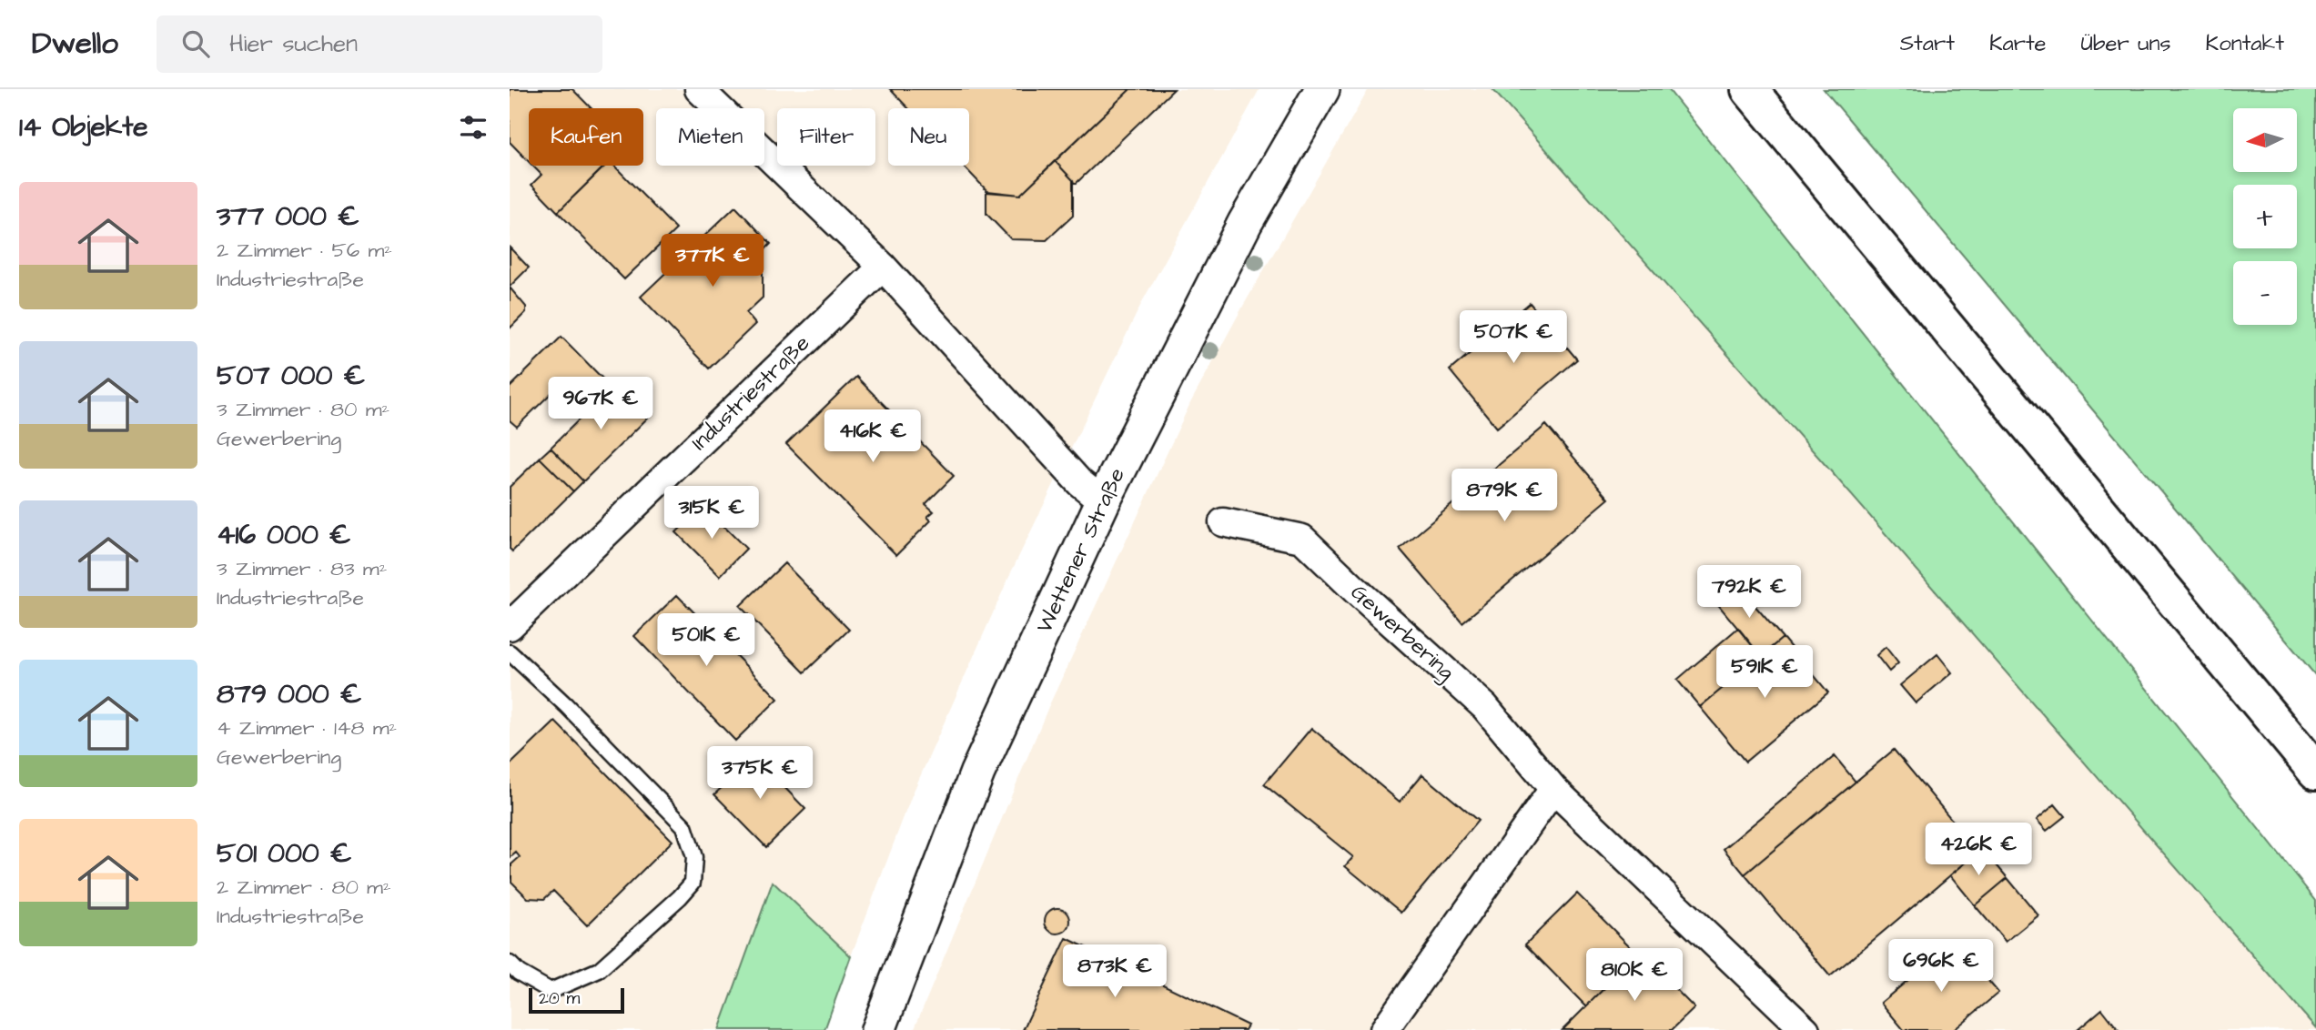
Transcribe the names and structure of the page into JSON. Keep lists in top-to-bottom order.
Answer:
{
  "streets": {
    "street": ["Industriestraße", "Wettener Straße", "Gewerbering"]
  },
  "scale_bar": "20 m",
  "north": "left",
  "page": {
    "header": "Dwello",
    "search": "Hier suchen",
    "nav": [
      "Start",
      "Karte",
      "Über uns",
      "Kontakt"
    ],
    "heading": "14 Objekte",
    "map_buttons": ["+", "−"],
    "chip": [
      "Kaufen",
      "Mieten",
      "Filter",
      "Neu"
    ],
    "list": [
      {
        "name": "377 000 €",
        "note": "2 Zimmer · 56 m² · Industriestraße"
      },
      {
        "name": "507 000 €",
        "note": "3 Zimmer · 80 m² · Gewerbering"
      },
      {
        "name": "416 000 €",
        "note": "3 Zimmer · 83 m² · Industriestraße"
      },
      {
        "name": "879 000 €",
        "note": "4 Zimmer · 148 m² · Gewerbering"
      },
      {
        "name": "501 000 €",
        "note": "2 Zimmer · 80 m² · Industriestraße"
      }
    ],
    "price": [
      "377K €",
      "507K €",
      "967K €",
      "416K €",
      "879K €",
      "315K €",
      "792K €",
      "501K €",
      "591K €",
      "375K €",
      "426K €",
      "696K €",
      "873K €",
      "810K €"
    ],
    "scale": "20 m"
  }
}
